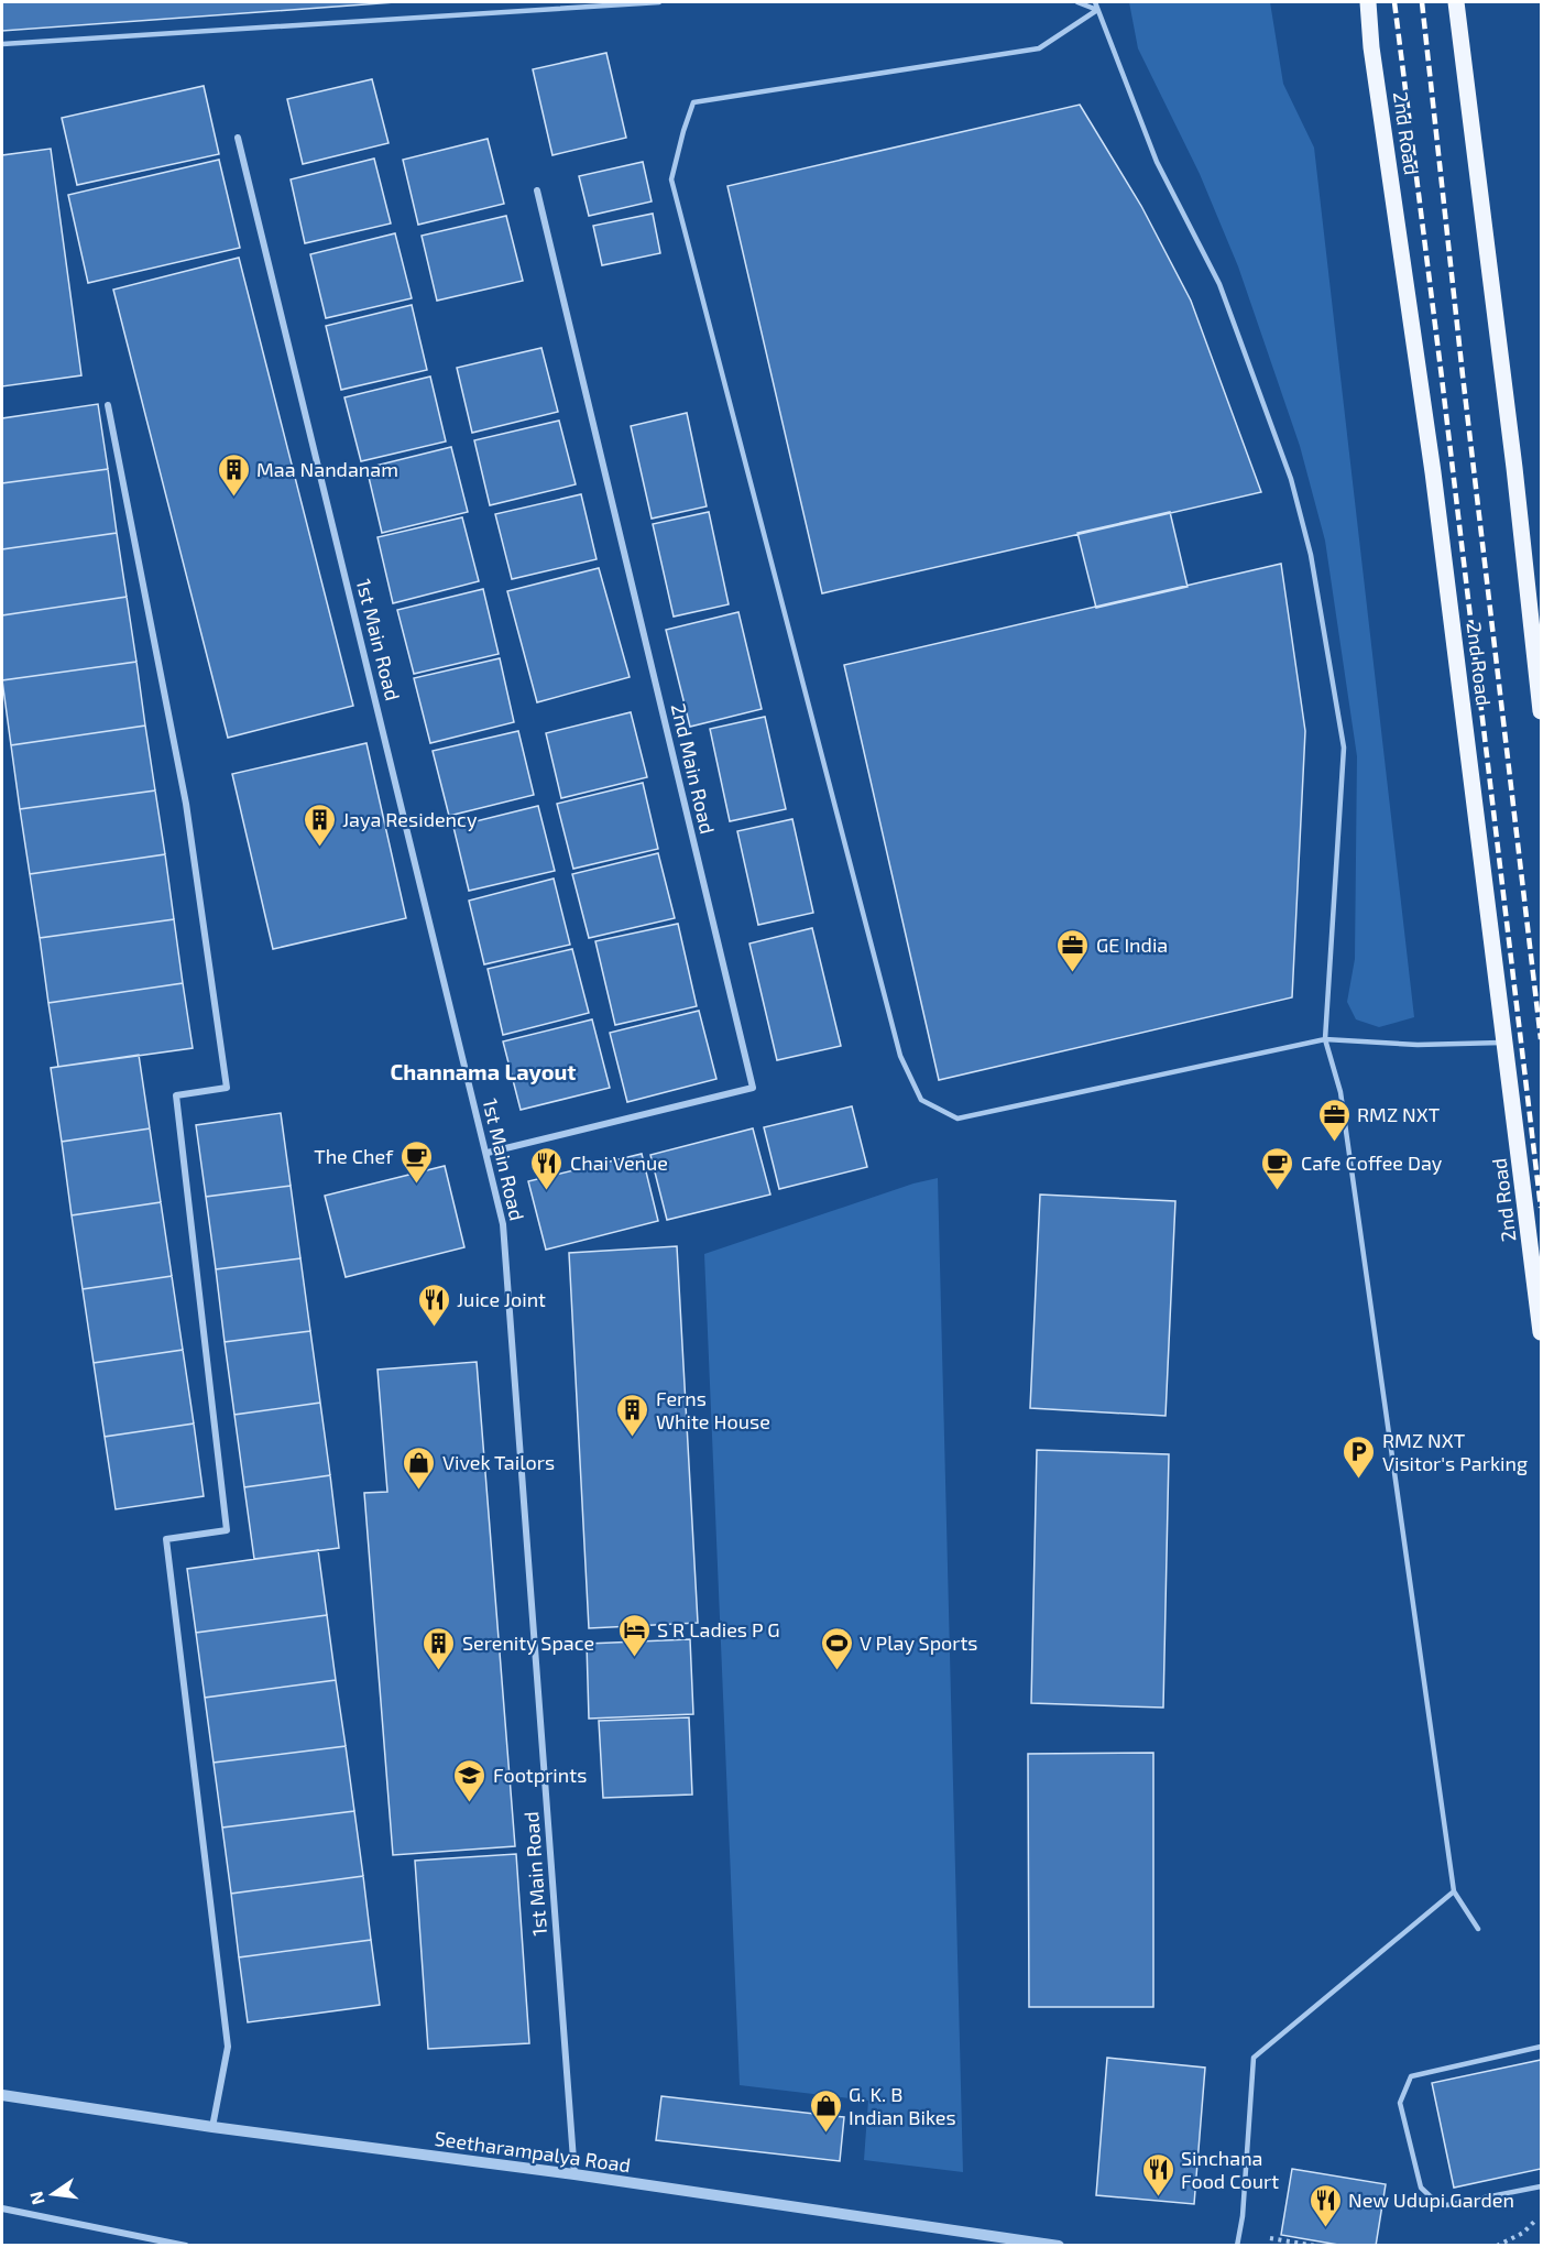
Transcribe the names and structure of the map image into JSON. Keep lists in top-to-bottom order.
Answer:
{
  "streets": {
    "main road": ["2nd Road"],
    "street": ["1st Main Road", "2nd Main Road", "Seetharampalya Road"]
  },
  "crossings": [
    ["1st Main Road", "2nd Main Road"],
    ["1st Main Road", "Seetharampalya Road"]
  ],
  "districts": ["Channama Layout"],
  "places": {
    "building": [
      "Maa Nandanam",
      "Jaya Residency",
      "Ferns White House",
      "Serenity Space"
    ],
    "office": ["GE India", "RMZ NXT"],
    "cafe": ["The Chef", "Cafe Coffee Day"],
    "restaurant": [
      "Chai Venue",
      "Juice Joint",
      "Sinchana Food Court",
      "New Udupi Garden"
    ],
    "parking": ["RMZ NXT Visitor's Parking"],
    "shop": ["Vivek Tailors", "G. K. B Indian Bikes"],
    "hotel": ["S R Ladies P G"],
    "sports": ["V Play Sports"],
    "school or university": ["Footprints"]
  },
  "north": "left"
}
